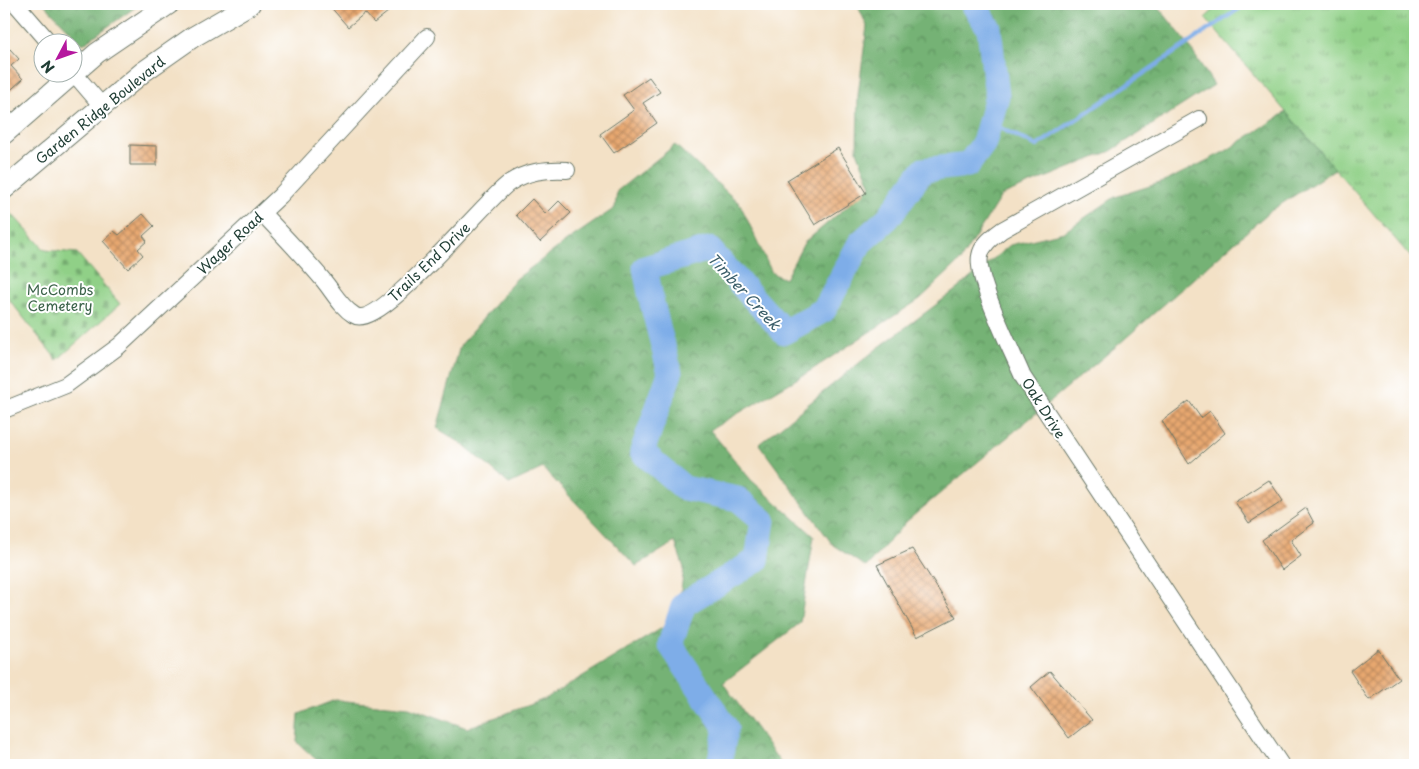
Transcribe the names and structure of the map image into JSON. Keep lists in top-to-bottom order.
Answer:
{
  "streets": {
    "main road": ["Garden Ridge Boulevard"],
    "street": ["Wager Road", "Trails End Drive", "Oak Drive"]
  },
  "crossings": [
    ["Wager Road", "Trails End Drive"]
  ],
  "water": ["Timber Creek"],
  "parks": ["McCombs Cemetery"],
  "north": "bottom left"
}
